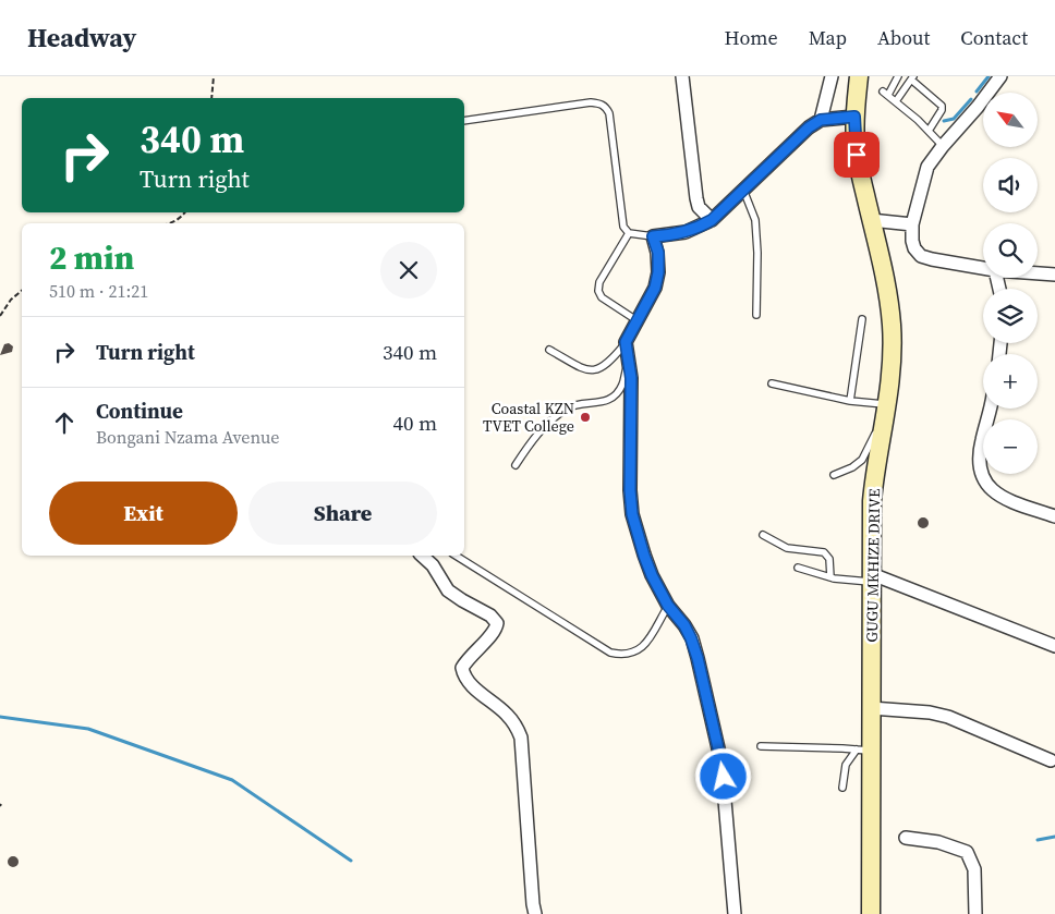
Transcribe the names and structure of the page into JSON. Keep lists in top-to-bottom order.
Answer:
{
  "streets": {
    "street": ["GUGU MKHIZE DRIVE"]
  },
  "places": ["Coastal KZN TVET College"],
  "north": "top left",
  "page": {
    "header": "Headway",
    "nav": [
      "Home",
      "Map",
      "About",
      "Contact"
    ],
    "map_buttons": ["+", "−"],
    "turn": ["340 m", "Turn right"],
    "heading": ["2 min", "510 m · 21:21"],
    "list": [
      {
        "name": "Turn right",
        "value": "340 m"
      },
      {
        "name": "Continue",
        "note": "Bongani Nzama Avenue",
        "value": "40 m"
      }
    ],
    "buttons": ["Exit", "Share"]
  }
}
